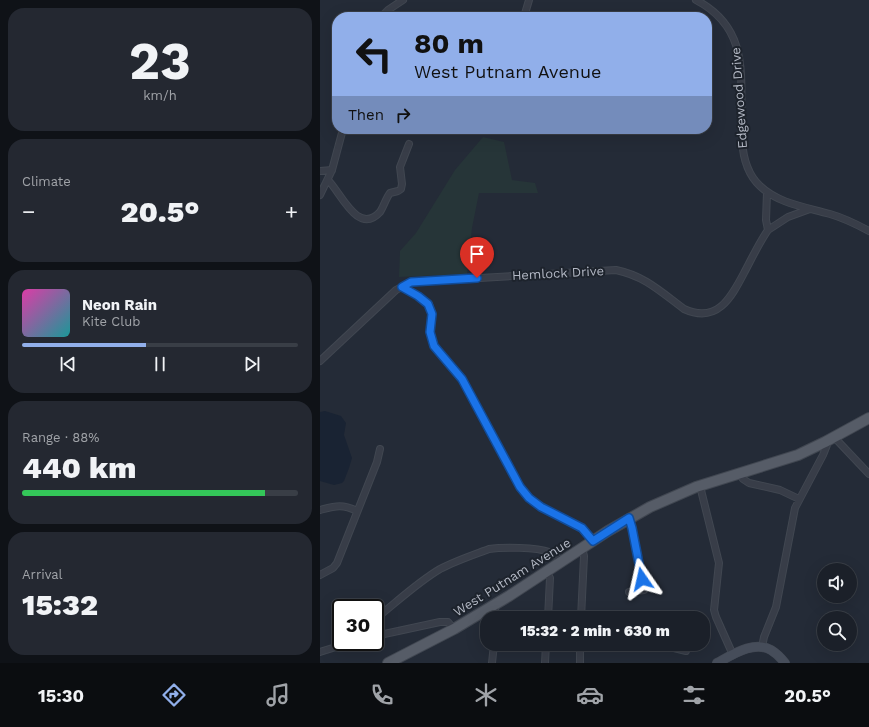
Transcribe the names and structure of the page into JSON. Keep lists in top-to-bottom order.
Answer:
{
  "streets": {
    "main road": ["West Putnam Avenue"],
    "street": ["Edgewood Drive", "Hemlock Drive"]
  },
  "page": {
    "tile": [
      ["23", "km/h"],
      "Climate",
      ["Range · 88%", "440 km"],
      ["Arrival", "15:32"]
    ],
    "turn": ["80 m", "West Putnam Avenue"],
    "then": "Then",
    "heat": ["−", "20.5°", "+"],
    "song": ["Neon Rain", "Kite Club"],
    "limit": "30",
    "trip": "15:32 · 2 min · 630 m",
    "tabs": ["15:30", "20.5°"]
  }
}
